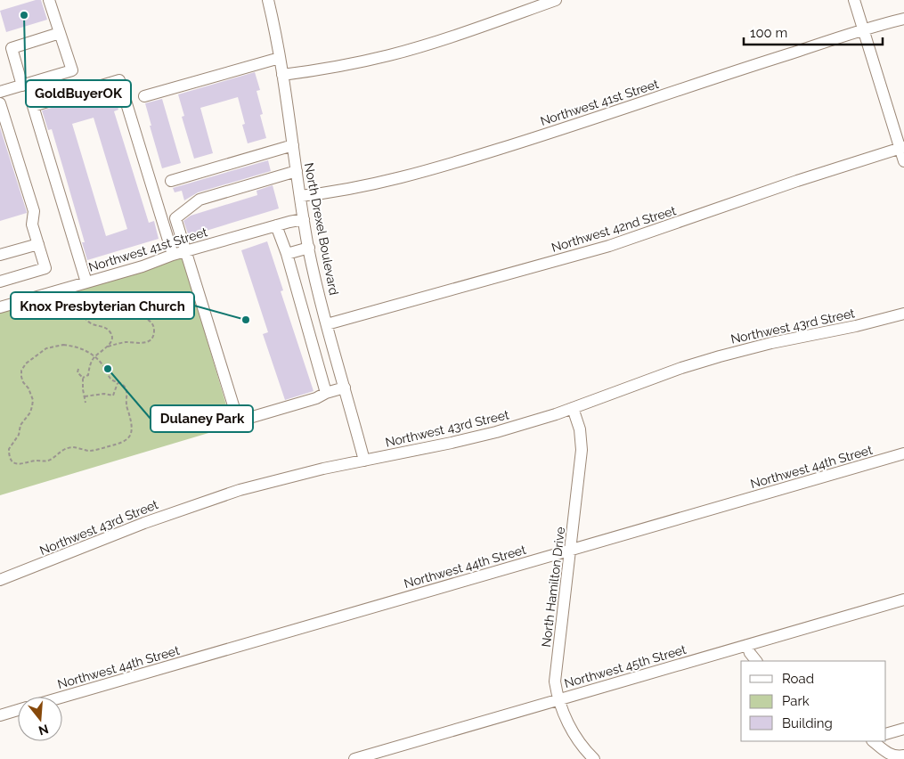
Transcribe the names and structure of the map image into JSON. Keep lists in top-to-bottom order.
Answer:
{
  "streets": {
    "street": [
      "Northwest 41st Street",
      "North Drexel Boulevard",
      "Northwest 42nd Street",
      "Northwest 43rd Street",
      "Northwest 44th Street",
      "North Hamilton Drive",
      "Northwest 45th Street"
    ]
  },
  "crossings": [
    ["Northwest 41st Street", "North Drexel Boulevard"],
    ["North Drexel Boulevard", "Northwest 42nd Street"],
    ["North Drexel Boulevard", "Northwest 43rd Street"],
    ["Northwest 43rd Street", "North Hamilton Drive"],
    ["Northwest 44th Street", "North Hamilton Drive"],
    ["North Hamilton Drive", "Northwest 45th Street"]
  ],
  "places": ["GoldBuyerOK", "Knox Presbyterian Church", "Dulaney Park"],
  "legend": ["Road", "Park", "Building"],
  "scale_bar": "100 m",
  "north": "bottom"
}
